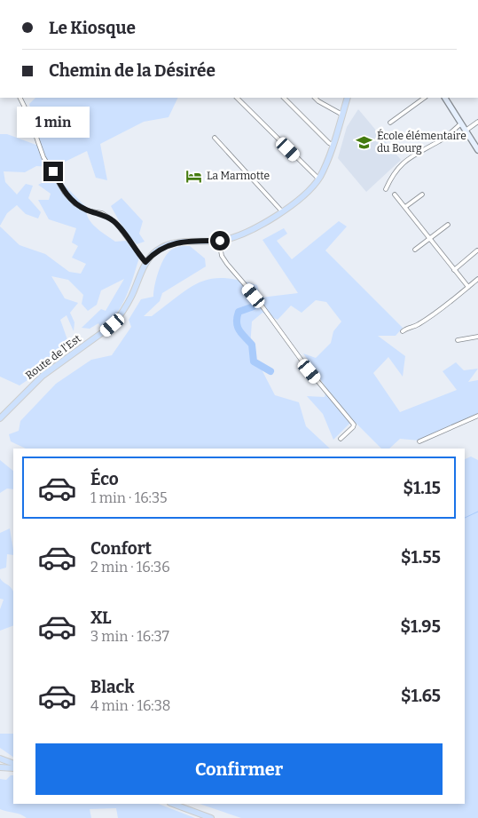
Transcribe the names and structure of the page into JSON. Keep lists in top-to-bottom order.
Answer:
{
  "streets": {
    "main road": ["Route de l'Est"]
  },
  "places": {
    "school or university": ["École élémentaire du Bourg"],
    "hotel": ["La Marmotte"]
  },
  "page": {
    "banner": ["Le Kiosque", "Chemin de la Désirée"],
    "bubble": "1 min",
    "list": [
      {
        "name": "Éco",
        "note": "1 min · 16:35",
        "value": "$1.15"
      },
      {
        "name": "Confort",
        "note": "2 min · 16:36",
        "value": "$1.55"
      },
      {
        "name": "XL",
        "note": "3 min · 16:37",
        "value": "$1.95"
      },
      {
        "name": "Black",
        "note": "4 min · 16:38",
        "value": "$1.65"
      }
    ],
    "buttons": "Confirmer"
  }
}
